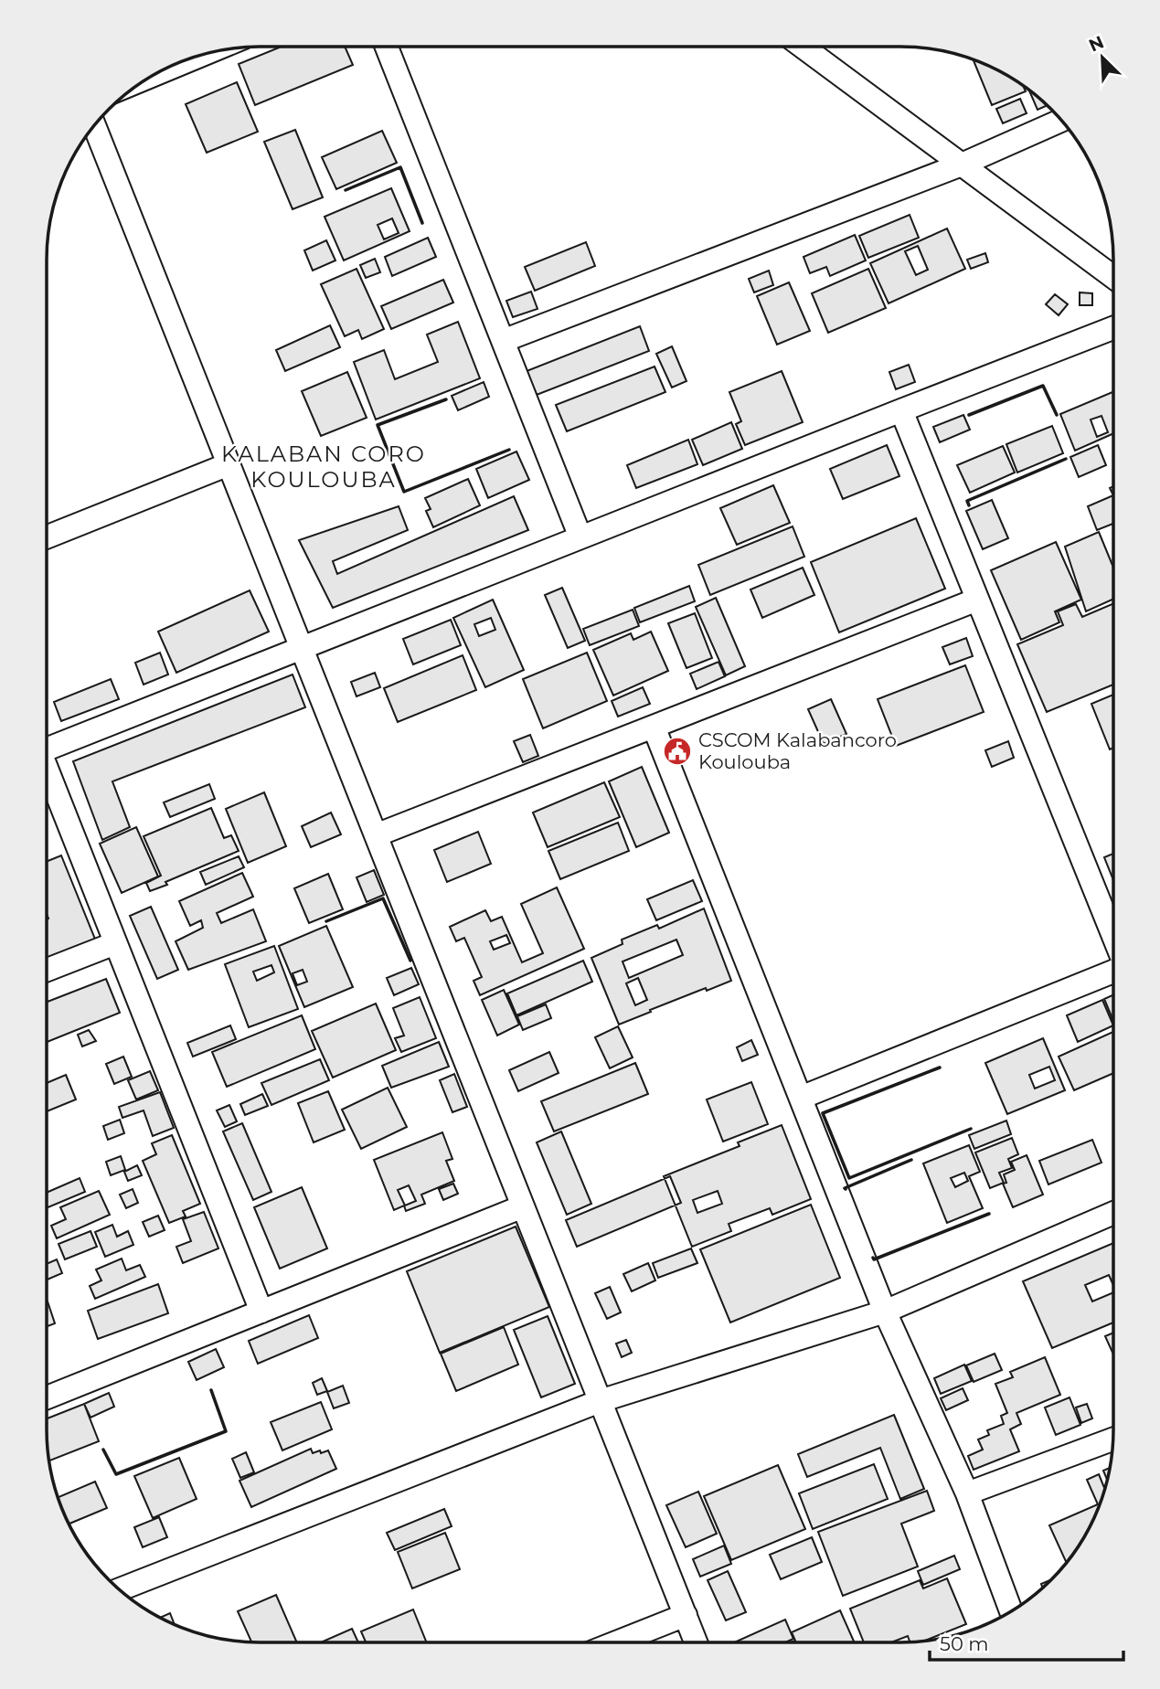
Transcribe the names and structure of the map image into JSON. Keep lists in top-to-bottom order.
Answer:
{
  "districts": ["KALABAN CORO KOULOUBA"],
  "places": {
    "public building": ["CSCOM Kalabancoro Koulouba"]
  },
  "scale_bar": "50 m",
  "north": "top left"
}
